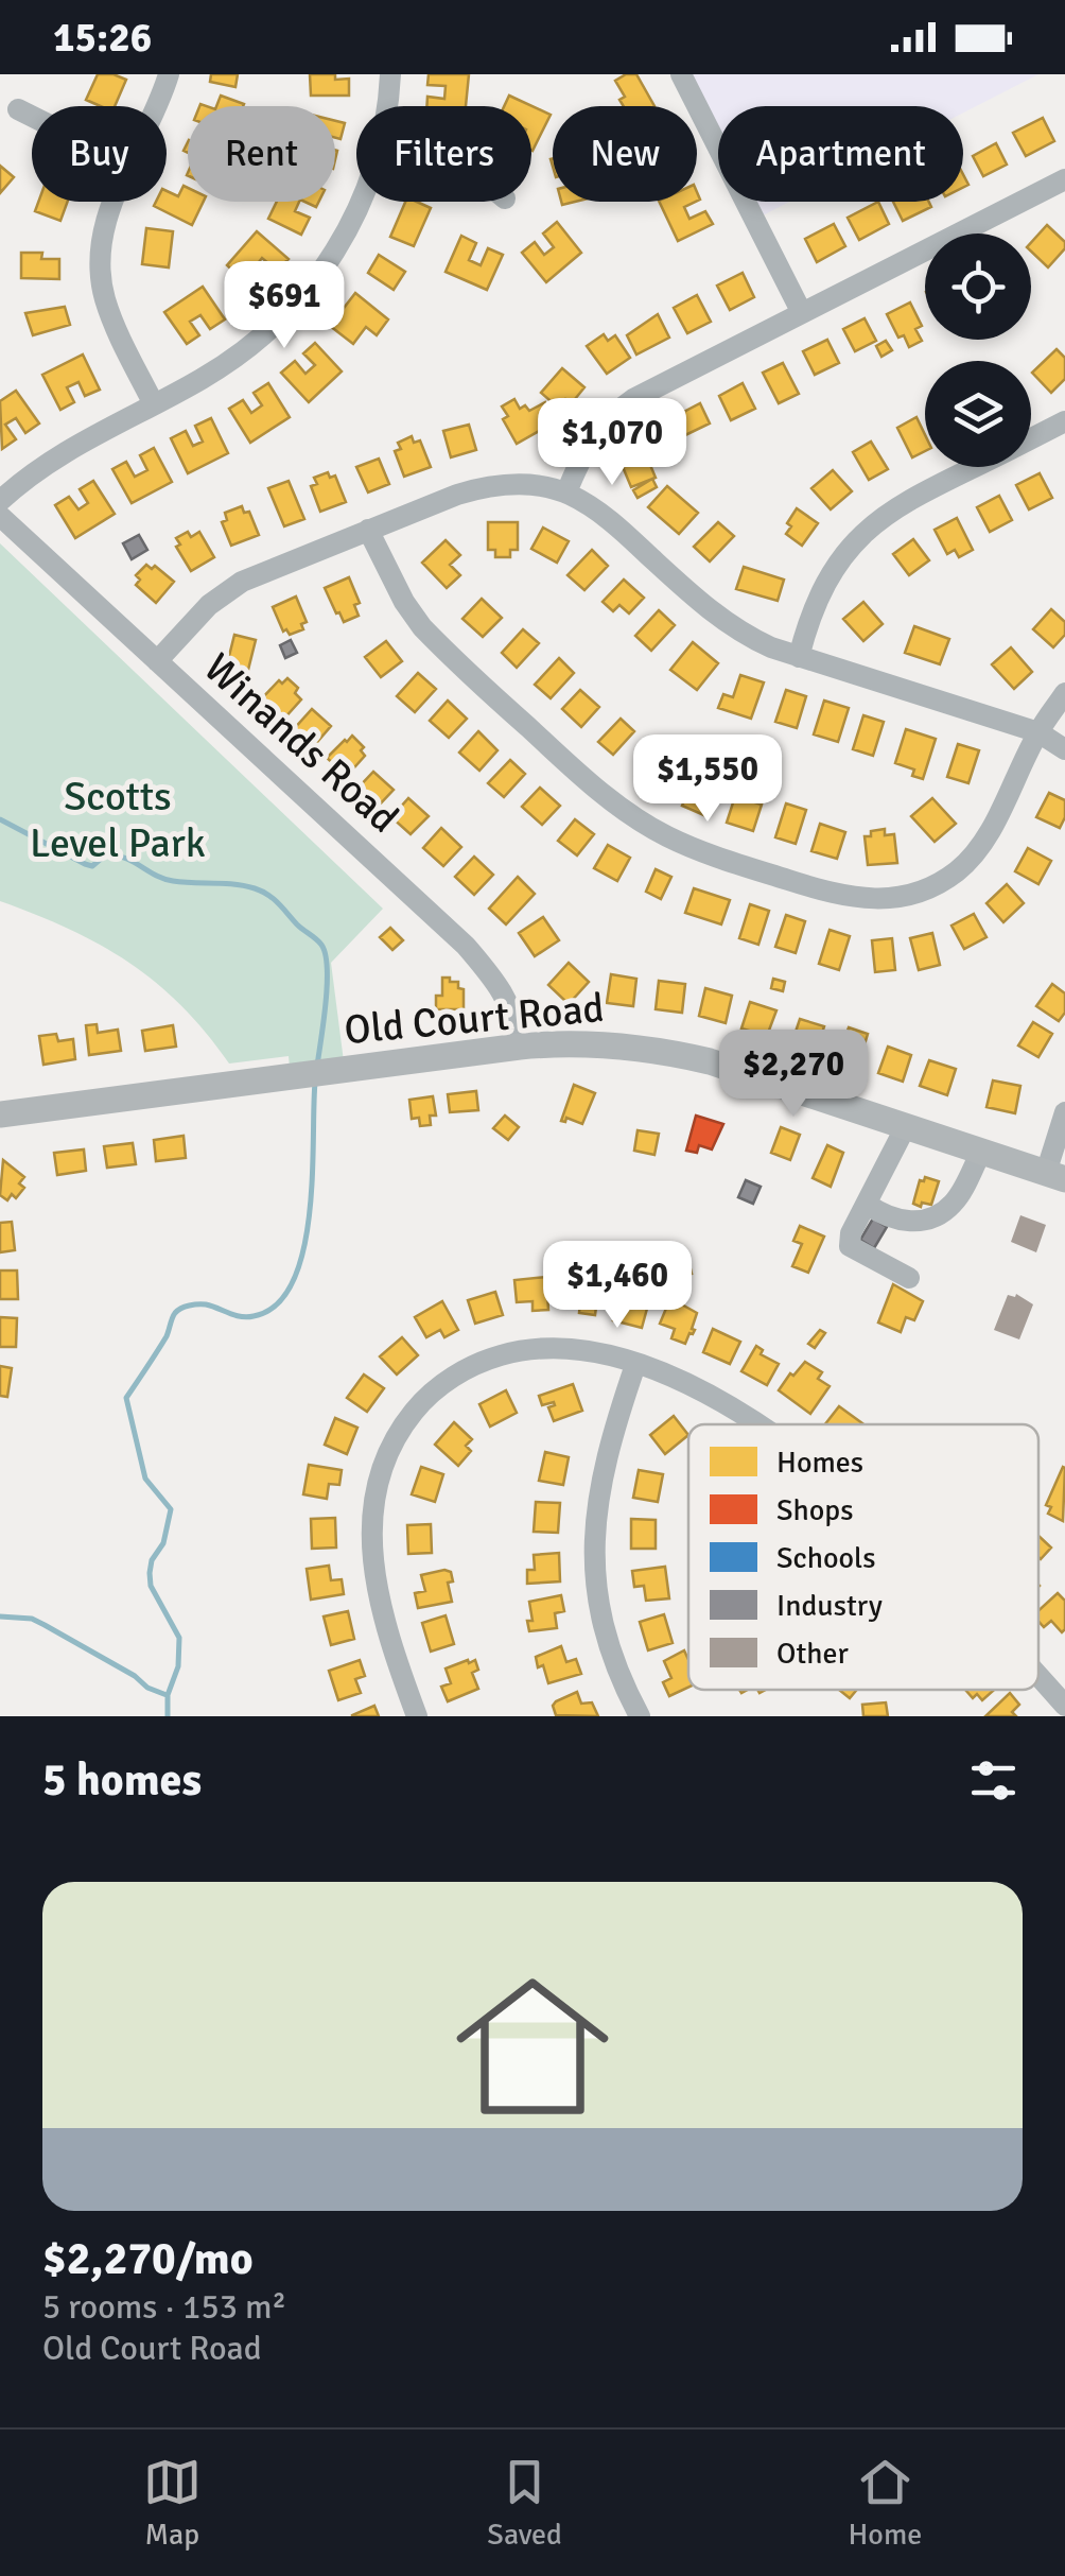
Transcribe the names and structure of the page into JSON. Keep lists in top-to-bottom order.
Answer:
{
  "streets": {
    "main road": ["Old Court Road"],
    "street": ["Winands Road"]
  },
  "crossings": [
    ["Winands Road", "Old Court Road"]
  ],
  "parks": ["Scotts Level Park"],
  "legend": [
    "Homes",
    "Shops",
    "Schools",
    "Industry",
    "Other"
  ],
  "page": {
    "status": "15:26",
    "chip": [
      "Buy",
      "Rent",
      "Filters",
      "New",
      "Apartment"
    ],
    "price": [
      "$691",
      "$1,070",
      "$1,550",
      "$2,270",
      "$1,460"
    ],
    "heading": "5 homes",
    "list": [
      {
        "name": "$2,270/mo",
        "note": "5 rooms · 153 m² · Old Court Road"
      }
    ],
    "tabs": ["Map", "Saved", "Home"]
  }
}
